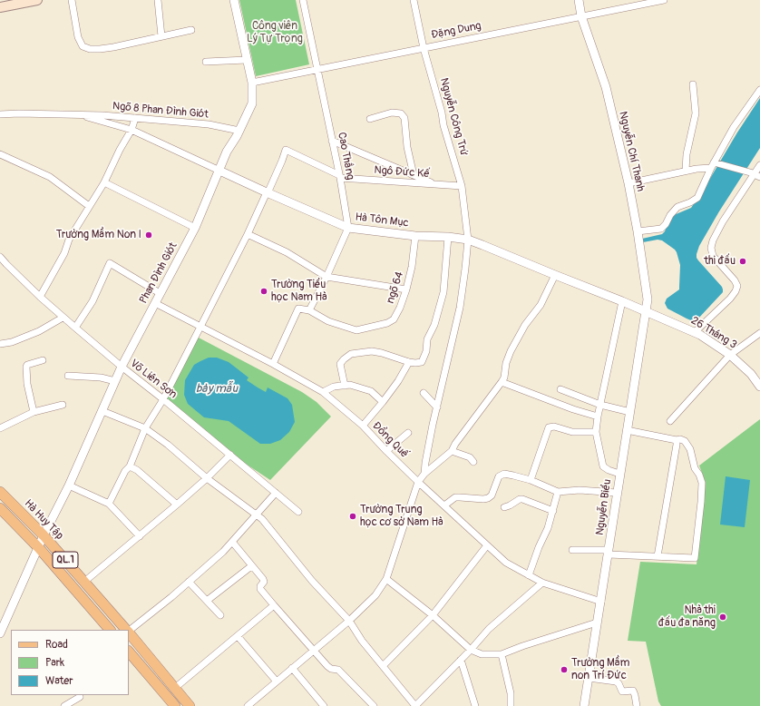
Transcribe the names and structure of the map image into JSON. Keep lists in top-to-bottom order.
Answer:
{
  "streets": {
    "main road": ["Hà Huy Tập", "QL.1"],
    "street": [
      "Đặng Dung",
      "Ngõ 8 Phan Đình Giót",
      "Nguyễn Công Trứ",
      "Nguyễn Chí Thanh",
      "Cao Thắng",
      "Ngô Đức Kế",
      "Hà Tôn Mục",
      "Phan Đình Giót",
      "ngõ 64",
      "26 Tháng 3",
      "Võ Liên Sơn",
      "Đồng Quế",
      "Nguyễn Biểu"
    ]
  },
  "crossings": [
    ["Đặng Dung", "Nguyễn Công Trứ"],
    ["Đặng Dung", "Nguyễn Chí Thanh"],
    ["Đặng Dung", "Cao Thắng"],
    ["Đặng Dung", "Phan Đình Giót"],
    ["Ngõ 8 Phan Đình Giót", "Hà Tôn Mục"],
    ["Ngõ 8 Phan Đình Giót", "Phan Đình Giót"],
    ["Nguyễn Công Trứ", "Ngô Đức Kế"],
    ["Nguyễn Công Trứ", "Hà Tôn Mục"],
    ["Nguyễn Chí Thanh", "Hà Tôn Mục"],
    ["Nguyễn Chí Thanh", "26 Tháng 3"],
    ["Nguyễn Chí Thanh", "Nguyễn Biểu"],
    ["Cao Thắng", "Ngô Đức Kế"],
    ["Cao Thắng", "Hà Tôn Mục"],
    ["Hà Tôn Mục", "Phan Đình Giót"],
    ["Hà Tôn Mục", "ngõ 64"],
    ["Hà Tôn Mục", "26 Tháng 3"],
    ["Hà Tôn Mục", "Nguyễn Biểu"],
    ["Phan Đình Giót", "Võ Liên Sơn"],
    ["Phan Đình Giót", "Đồng Quế"],
    ["Phan Đình Giót", "Hà Huy Tập"],
    ["Phan Đình Giót", "QL.1"],
    ["26 Tháng 3", "Nguyễn Biểu"],
    ["Đồng Quế", "Nguyễn Biểu"]
  ],
  "water": ["bảy mẫu"],
  "parks": ["Công viên Lý Tự Trọng"],
  "places": [
    "Trường Mầm Non I",
    "thi đấu",
    "Trường Tiểu học Nam Hà",
    "Trường Trung học cơ sở Nam Hà",
    "Nhà thi đấu đa năng",
    "Trường Mầm non Trí Đức"
  ],
  "legend": ["Road", "Park", "Water"]
}
